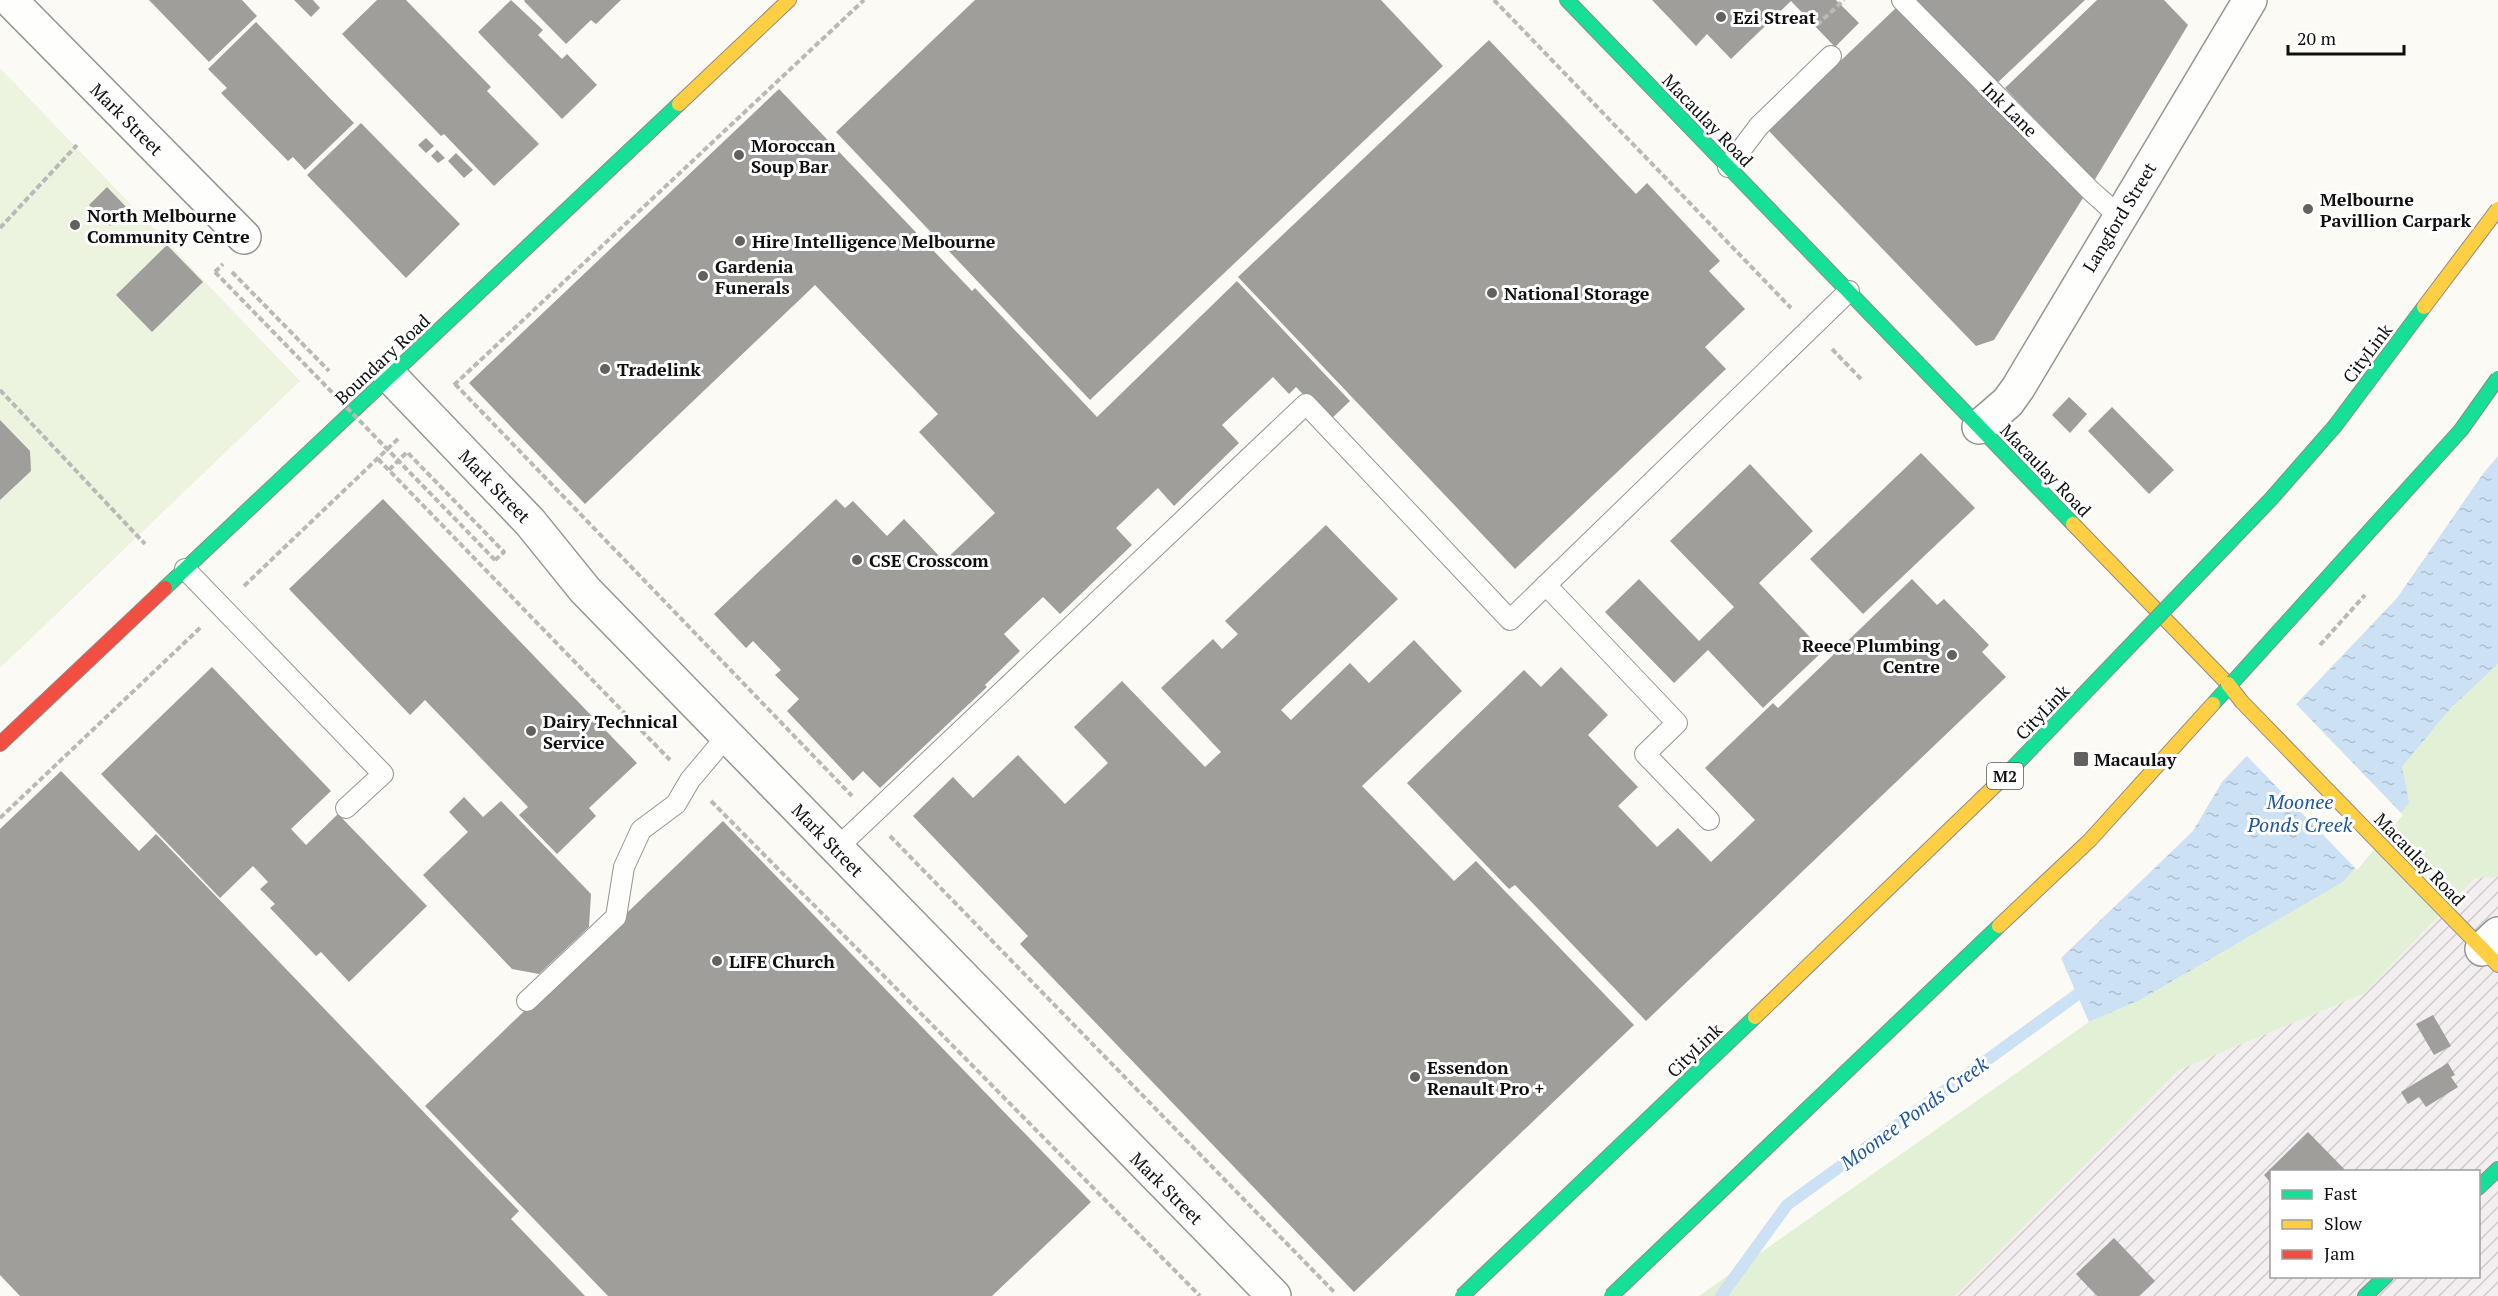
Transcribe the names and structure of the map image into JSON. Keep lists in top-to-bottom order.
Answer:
{
  "streets": {
    "main road": [
      "Macaulay Road",
      "CityLink",
      "Boundary Road",
      "M2"
    ],
    "street": ["Mark Street", "Langford Street"],
    "lane": ["Ink Lane"]
  },
  "crossings": [
    ["Ink Lane", "Langford Street"],
    ["Mark Street", "Boundary Road"],
    ["Macaulay Road", "Langford Street"]
  ],
  "water": ["Moonee Ponds Creek"],
  "places": {
    "other": [
      "Ezi Streat",
      "Moroccan Soup Bar",
      "Melbourne Pavillion Carpark",
      "North Melbourne Community Centre",
      "Hire Intelligence Melbourne",
      "Gardenia Funerals",
      "National Storage",
      "Tradelink",
      "CSE Crosscom",
      "Reece Plumbing Centre",
      "Dairy Technical Service",
      "LIFE Church",
      "Essendon Renault Pro +"
    ],
    "transit": ["Macaulay"]
  },
  "legend": ["Fast", "Slow", "Jam"],
  "scale_bar": "20 m"
}
